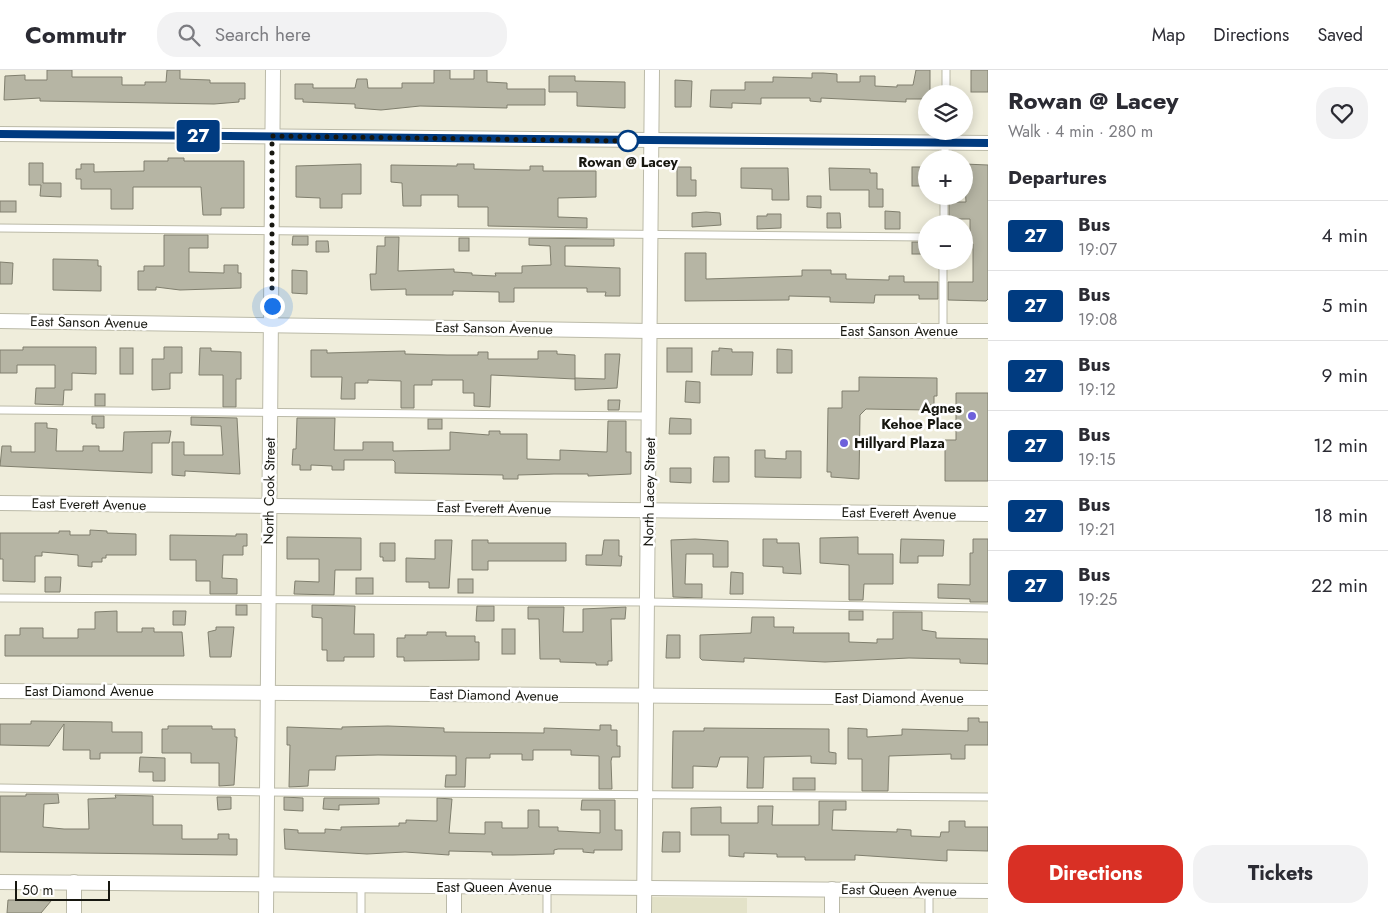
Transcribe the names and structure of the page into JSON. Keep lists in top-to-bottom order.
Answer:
{
  "streets": {
    "street": [
      "East Sanson Avenue",
      "North Cook Street",
      "North Lacey Street",
      "East Everett Avenue",
      "East Diamond Avenue",
      "East Queen Avenue"
    ]
  },
  "crossings": [
    ["East Sanson Avenue", "North Cook Street"],
    ["East Sanson Avenue", "North Lacey Street"],
    ["North Cook Street", "East Everett Avenue"],
    ["North Cook Street", "East Diamond Avenue"],
    ["North Cook Street", "East Queen Avenue"],
    ["North Lacey Street", "East Everett Avenue"],
    ["North Lacey Street", "East Diamond Avenue"],
    ["North Lacey Street", "East Queen Avenue"]
  ],
  "places": ["Rowan @ Lacey", "Agnes Kehoe Place", "Hillyard Plaza"],
  "lines": ["bus line 27"],
  "scale_bar": "50 m",
  "page": {
    "header": "Commutr",
    "search": "Search here",
    "nav": ["Map", "Directions", "Saved"],
    "on_map": "27",
    "heading": [
      ["Rowan @ Lacey", "Walk · 4 min · 280 m"],
      "Departures"
    ],
    "map_buttons": ["+", "−"],
    "list": [
      {
        "mark": "27",
        "name": "Bus",
        "note": "19:07",
        "value": "4 min"
      },
      {
        "mark": "27",
        "name": "Bus",
        "note": "19:08",
        "value": "5 min"
      },
      {
        "mark": "27",
        "name": "Bus",
        "note": "19:12",
        "value": "9 min"
      },
      {
        "mark": "27",
        "name": "Bus",
        "note": "19:15",
        "value": "12 min"
      },
      {
        "mark": "27",
        "name": "Bus",
        "note": "19:21",
        "value": "18 min"
      },
      {
        "mark": "27",
        "name": "Bus",
        "note": "19:25",
        "value": "22 min"
      }
    ],
    "buttons": ["Directions", "Tickets"],
    "scale": "50 m"
  }
}
